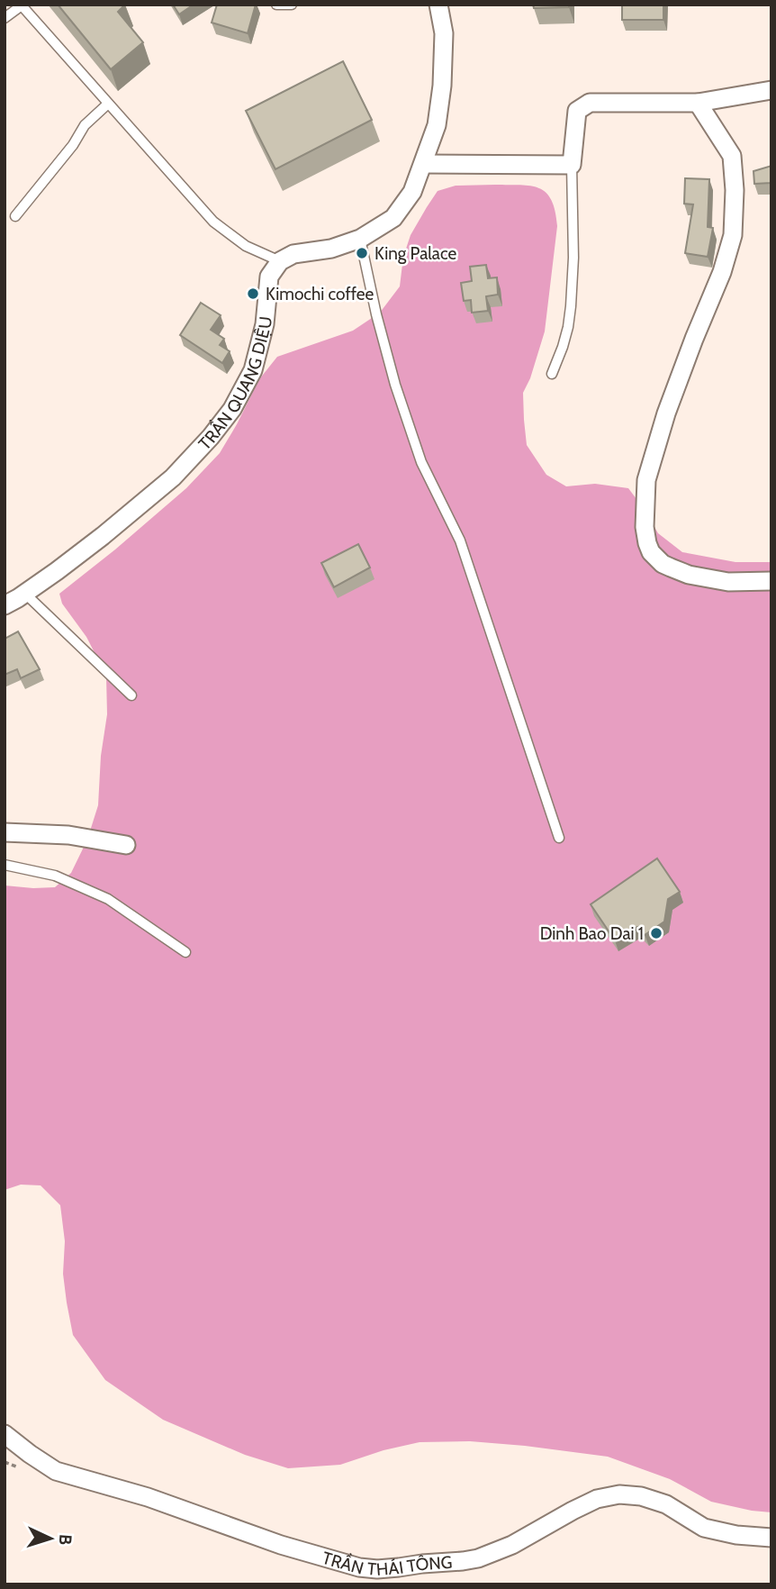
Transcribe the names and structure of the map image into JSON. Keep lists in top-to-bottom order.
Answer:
{
  "streets": {
    "street": ["TRẦN QUANG DIỆU", "TRẦN THÁI TÔNG"]
  },
  "places": ["King Palace", "Kimochi coffee", "Dinh Bao Dai 1"],
  "north": "right"
}
